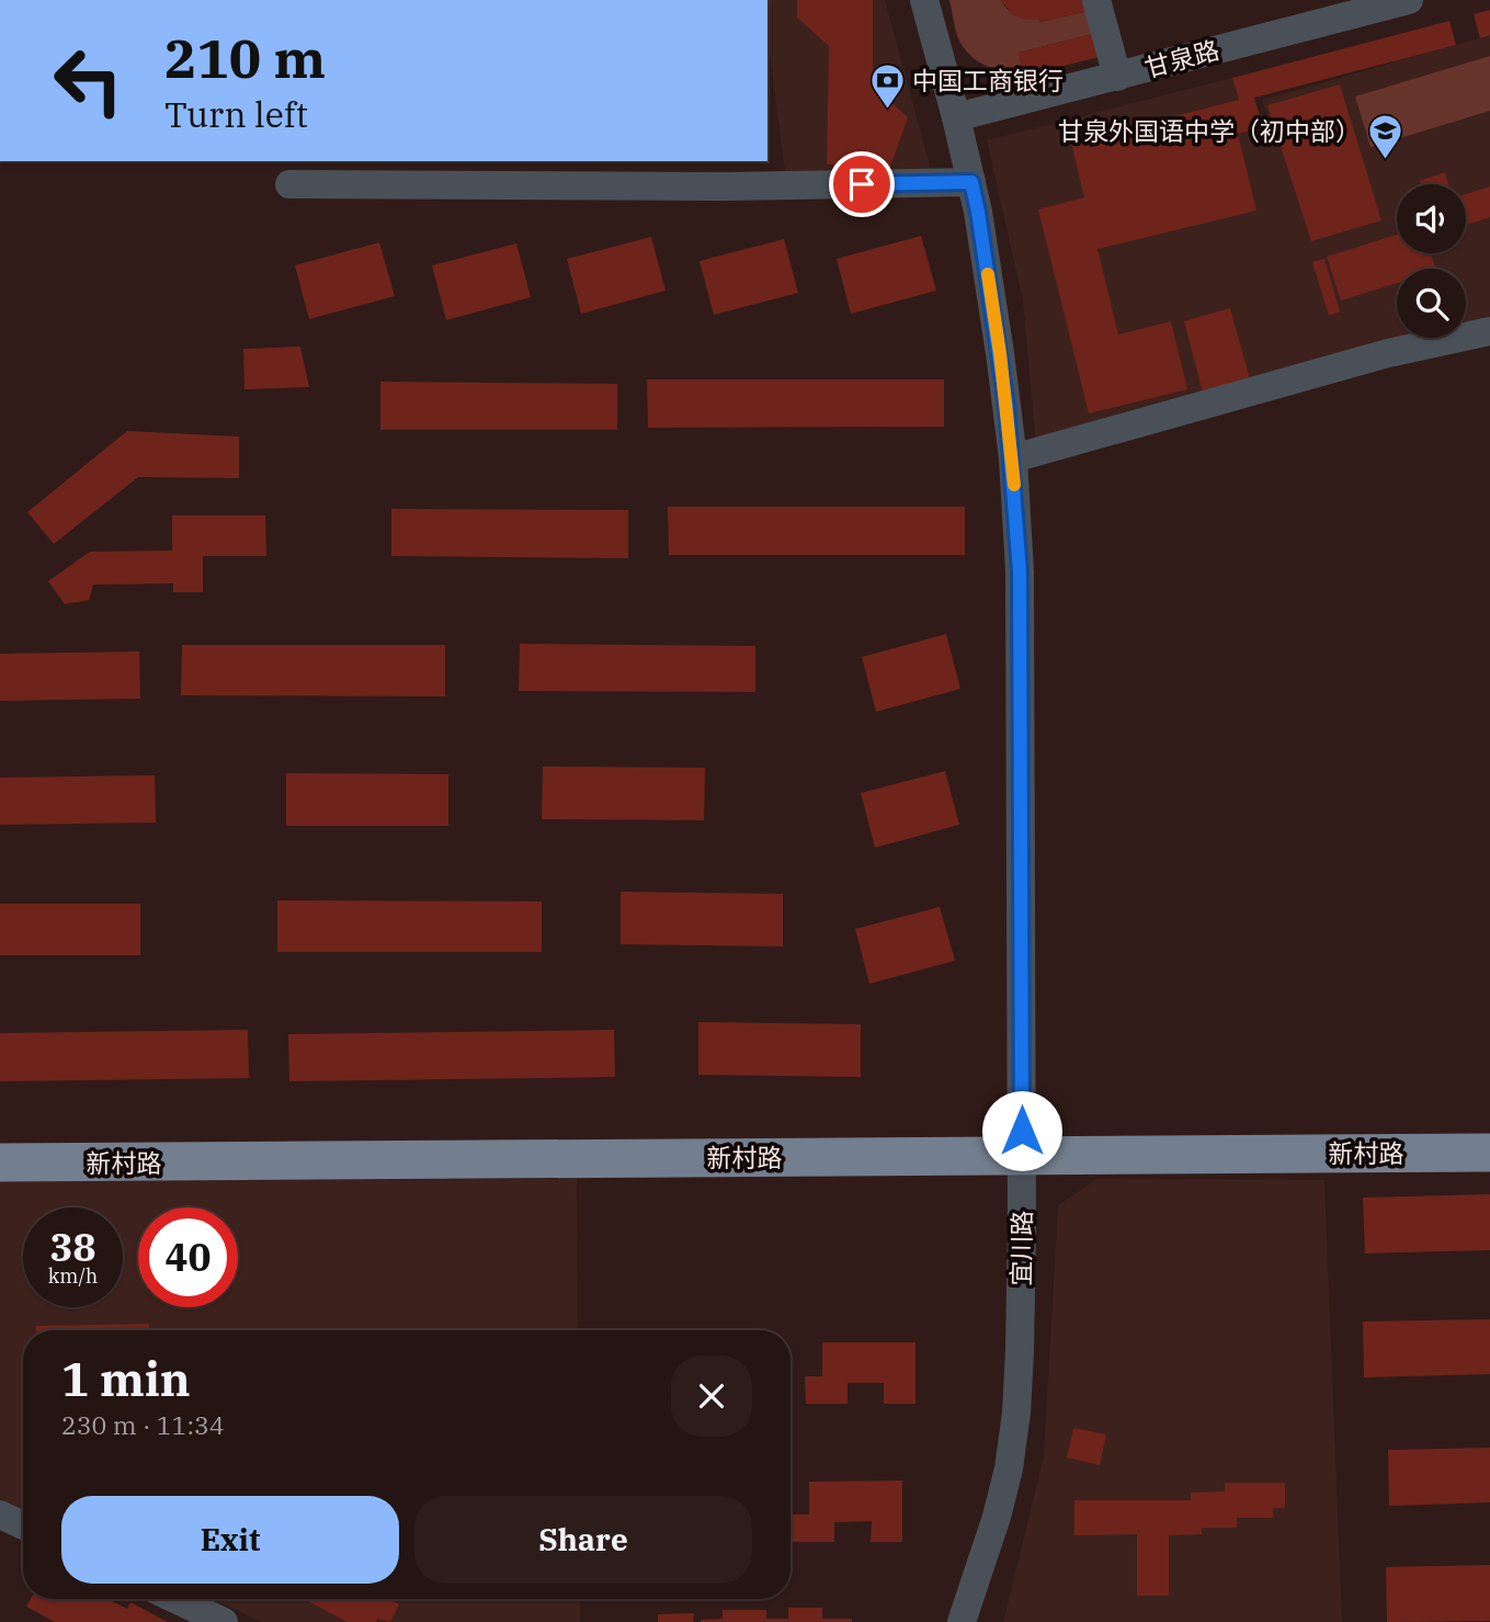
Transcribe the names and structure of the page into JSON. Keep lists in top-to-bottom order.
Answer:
{
  "streets": {
    "main road": ["新村路"],
    "street": ["甘泉路", "宜川路"]
  },
  "crossings": [
    ["甘泉路", "宜川路"],
    ["新村路", "宜川路"]
  ],
  "places": {
    "bank": ["中国工商银行"],
    "school or university": ["甘泉外国语中学（初中部）"]
  },
  "page": {
    "turn": ["210 m", "Turn left"],
    "speed": "38 km/h",
    "limit": "40",
    "heading": ["1 min", "230 m · 11:34"],
    "buttons": ["Exit", "Share"]
  }
}
